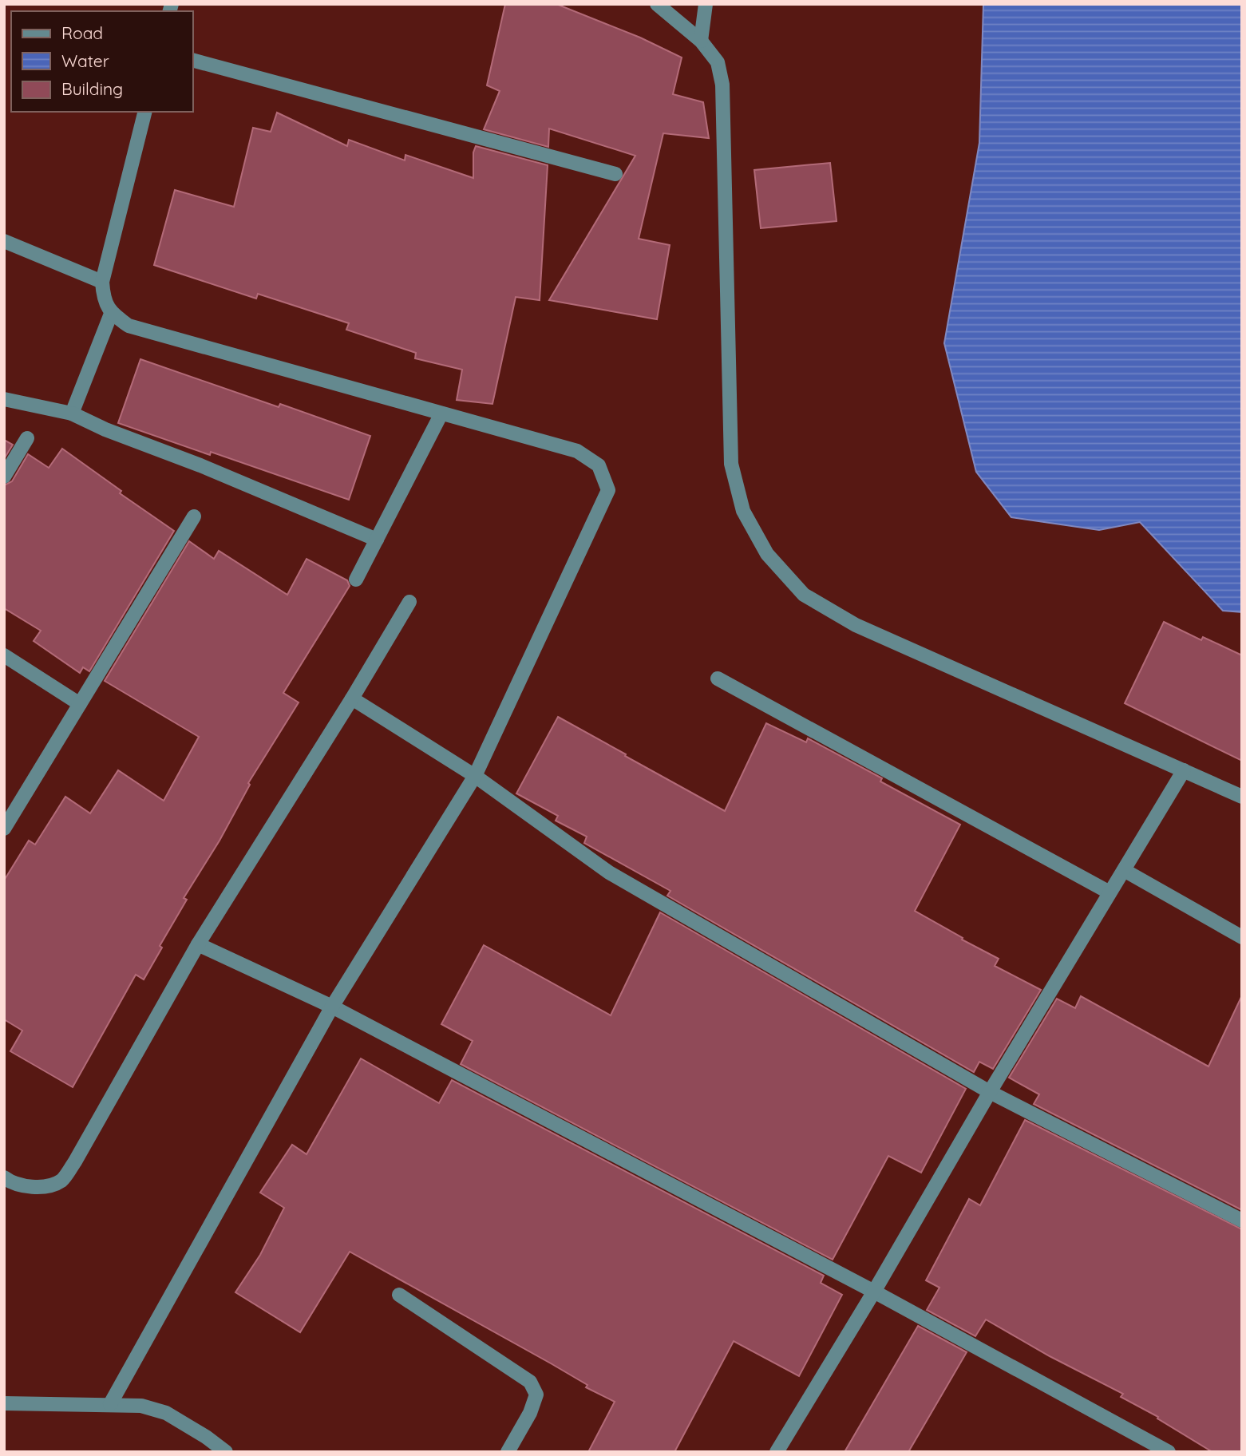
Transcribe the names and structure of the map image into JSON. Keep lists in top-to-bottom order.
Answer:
{
  "legend": ["Road", "Water", "Building"]
}
